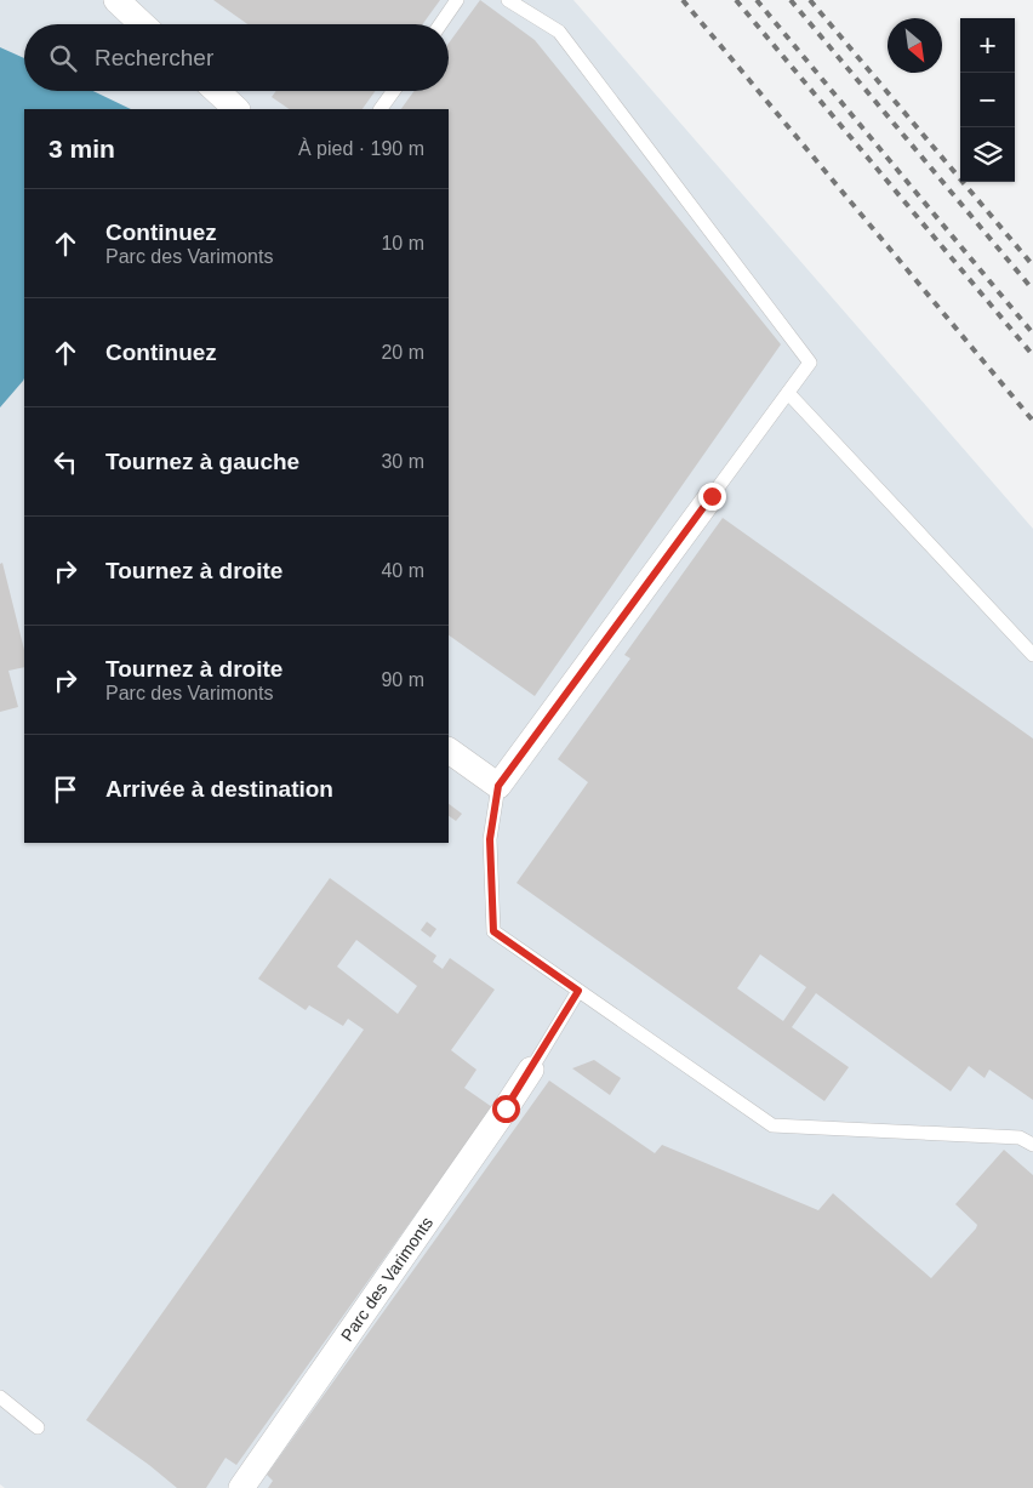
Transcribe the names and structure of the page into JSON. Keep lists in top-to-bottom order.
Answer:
{
  "streets": {
    "street": ["Parc des Varimonts"]
  },
  "north": "bottom right",
  "page": {
    "map_buttons": ["+", "−"],
    "search": "Rechercher",
    "heading": ["3 min", "À pied · 190 m"],
    "list": [
      ["Continuez", "Parc des Varimonts", "10 m"],
      ["Continuez", "20 m"],
      ["Tournez à gauche", "30 m"],
      ["Tournez à droite", "40 m"],
      ["Tournez à droite", "Parc des Varimonts", "90 m"],
      "Arrivée à destination"
    ]
  }
}
